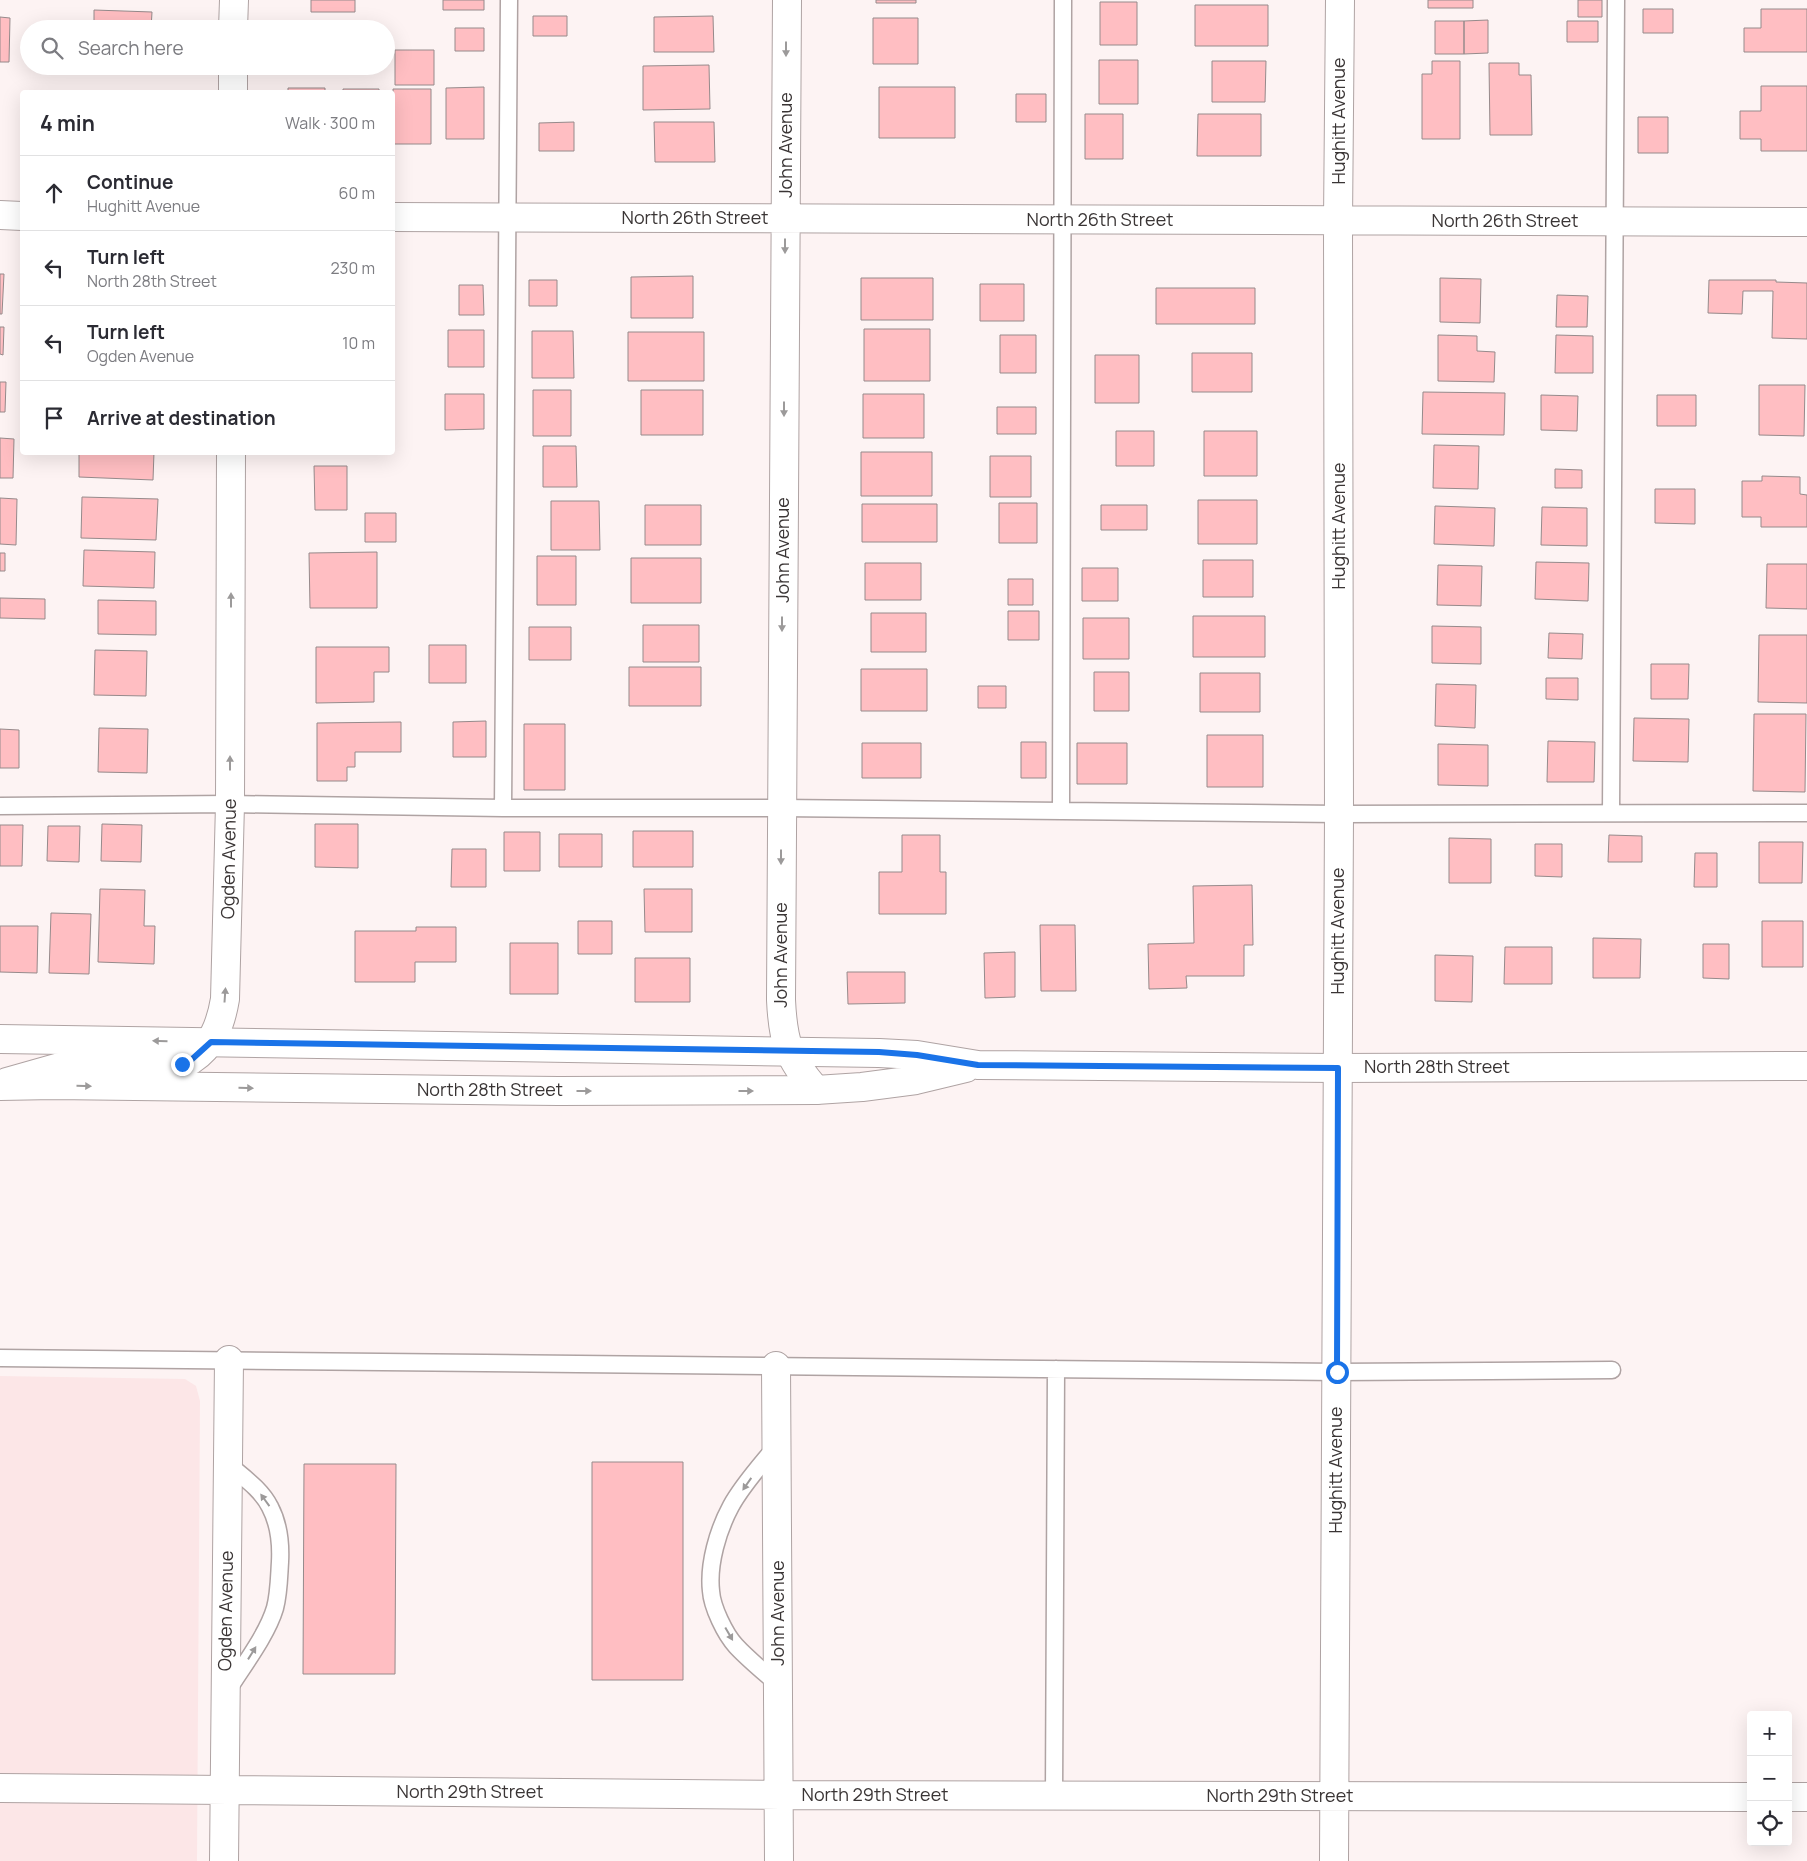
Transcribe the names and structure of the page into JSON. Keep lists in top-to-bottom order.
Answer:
{
  "streets": {
    "street": [
      "Hughitt Avenue",
      "John Avenue",
      "North 26th Street",
      "Ogden Avenue",
      "North 28th Street",
      "North 29th Street"
    ]
  },
  "crossings": [
    ["Hughitt Avenue", "North 26th Street"],
    ["Hughitt Avenue", "North 28th Street"],
    ["Hughitt Avenue", "North 29th Street"],
    ["John Avenue", "North 26th Street"],
    ["John Avenue", "North 28th Street"],
    ["John Avenue", "North 29th Street"],
    ["Ogden Avenue", "North 28th Street"],
    ["Ogden Avenue", "North 29th Street"]
  ],
  "one_way": ["John Avenue", "Ogden Avenue"],
  "page": {
    "search": "Search here",
    "heading": ["4 min", "Walk · 300 m"],
    "list": [
      ["Continue", "Hughitt Avenue", "60 m"],
      ["Turn left", "North 28th Street", "230 m"],
      ["Turn left", "Ogden Avenue", "10 m"],
      "Arrive at destination"
    ],
    "map_buttons": ["+", "−"]
  }
}
